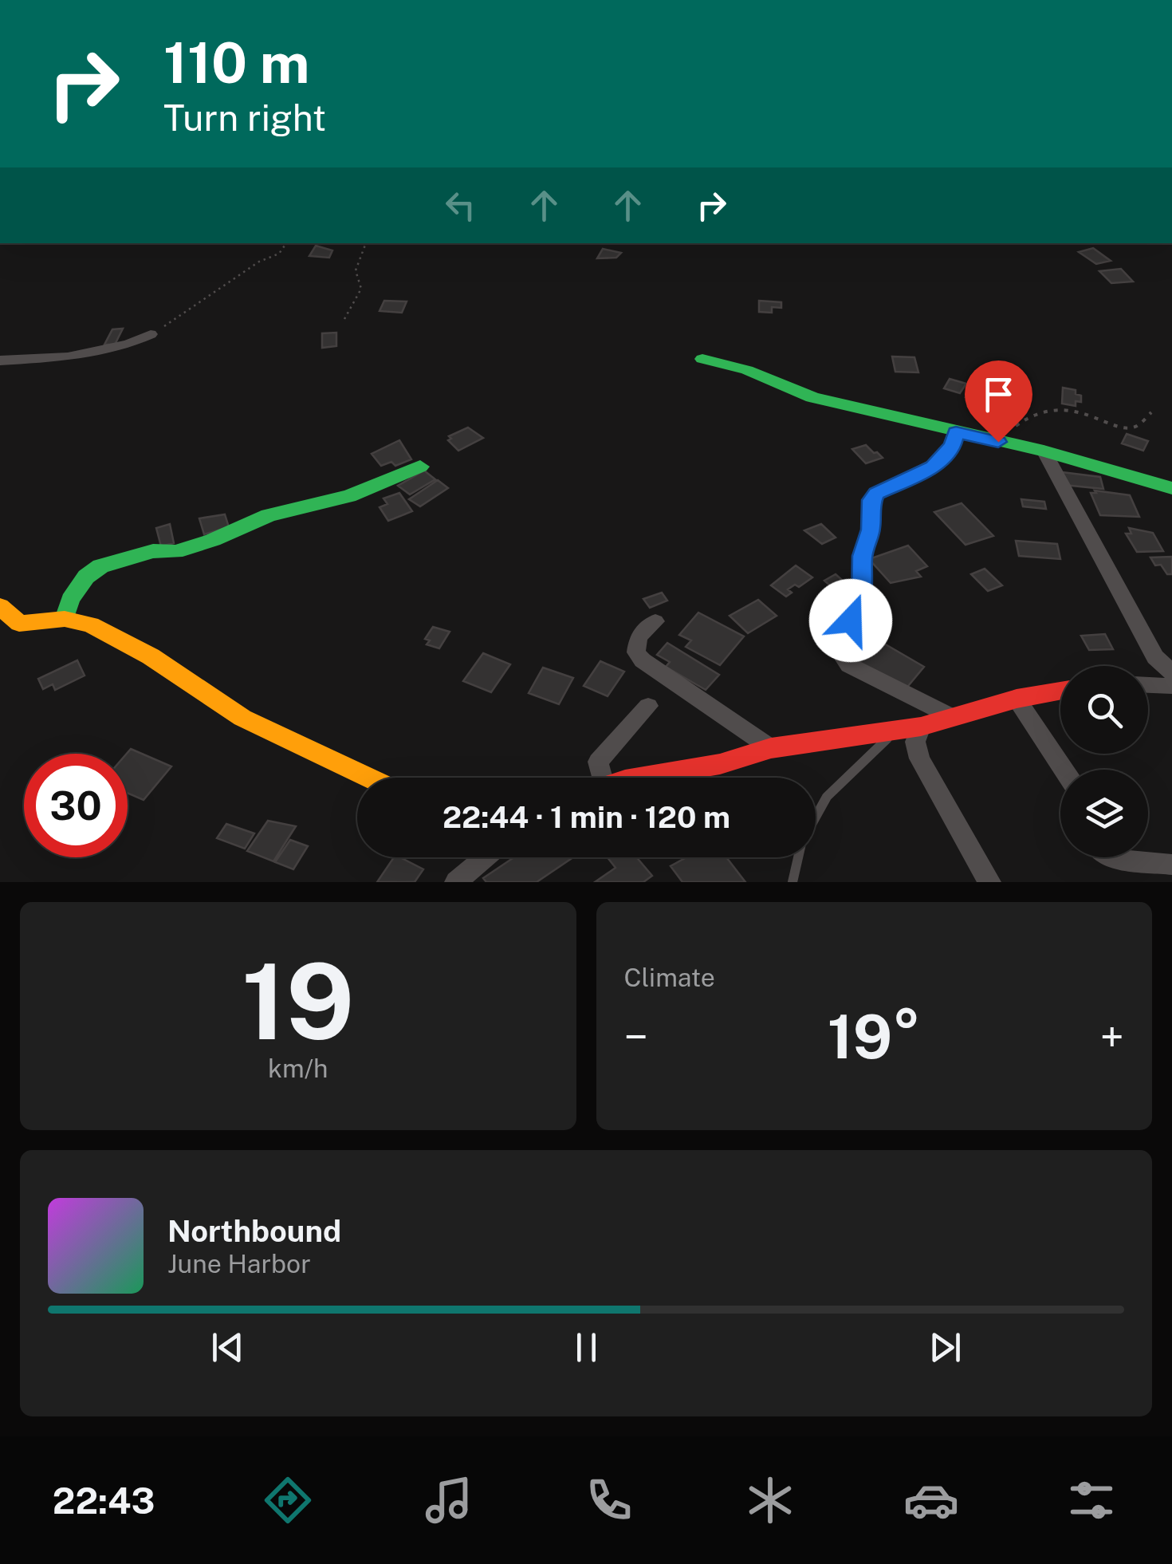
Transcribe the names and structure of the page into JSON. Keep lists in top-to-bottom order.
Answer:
{
  "page": {
    "turn": ["110 m", "Turn right"],
    "limit": "30",
    "trip": "22:44 · 1 min · 120 m",
    "tile": [
      ["19", "km/h"],
      "Climate"
    ],
    "heat": ["−", "19°", "+"],
    "song": ["Northbound", "June Harbor"],
    "tabs": "22:43"
  }
}
